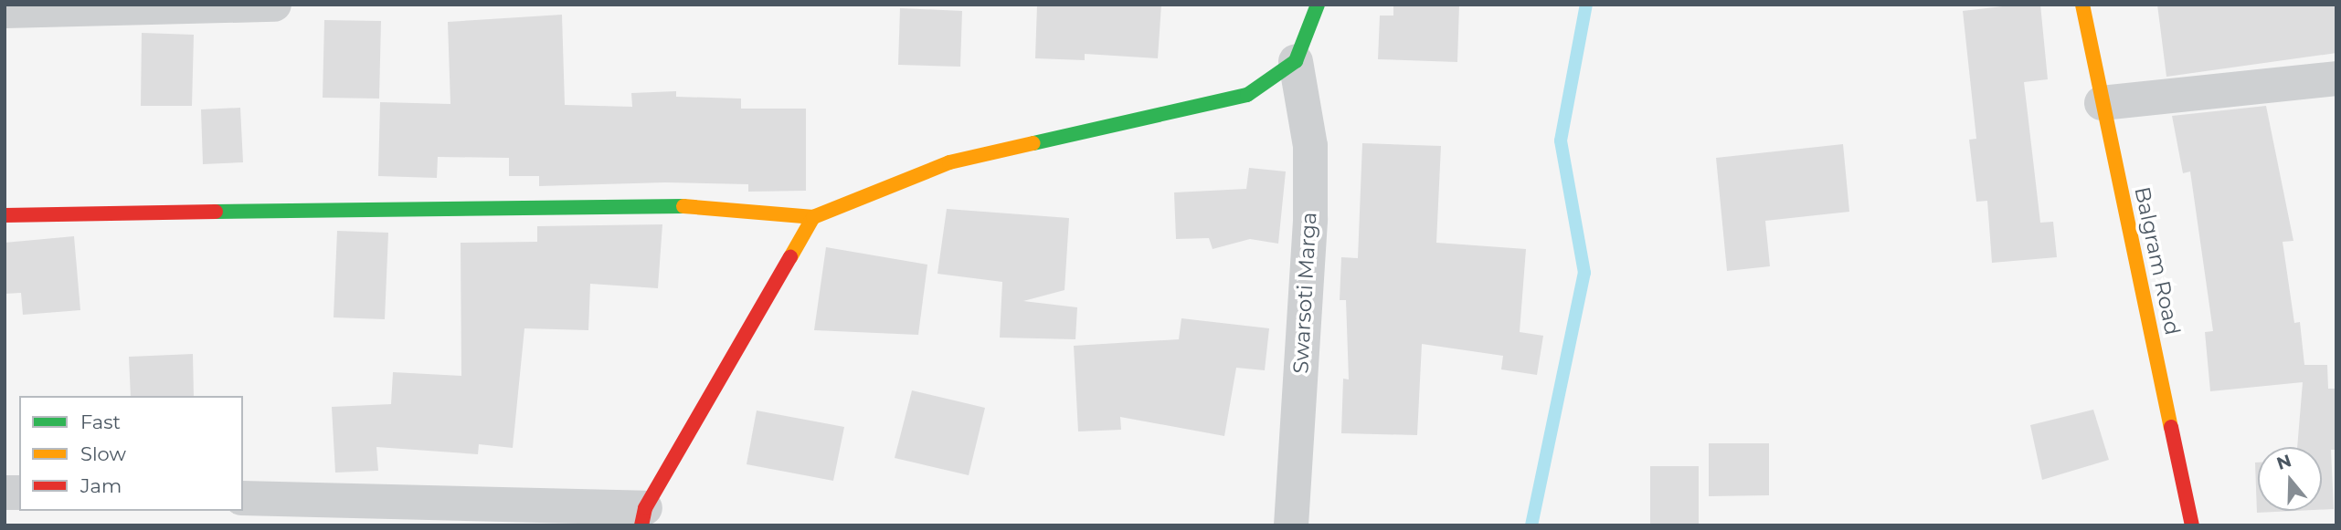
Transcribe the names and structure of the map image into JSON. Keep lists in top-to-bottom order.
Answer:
{
  "streets": {
    "street": ["Balgram Road", "Swarsoti Marga"]
  },
  "legend": ["Fast", "Slow", "Jam"],
  "north": "top"
}
